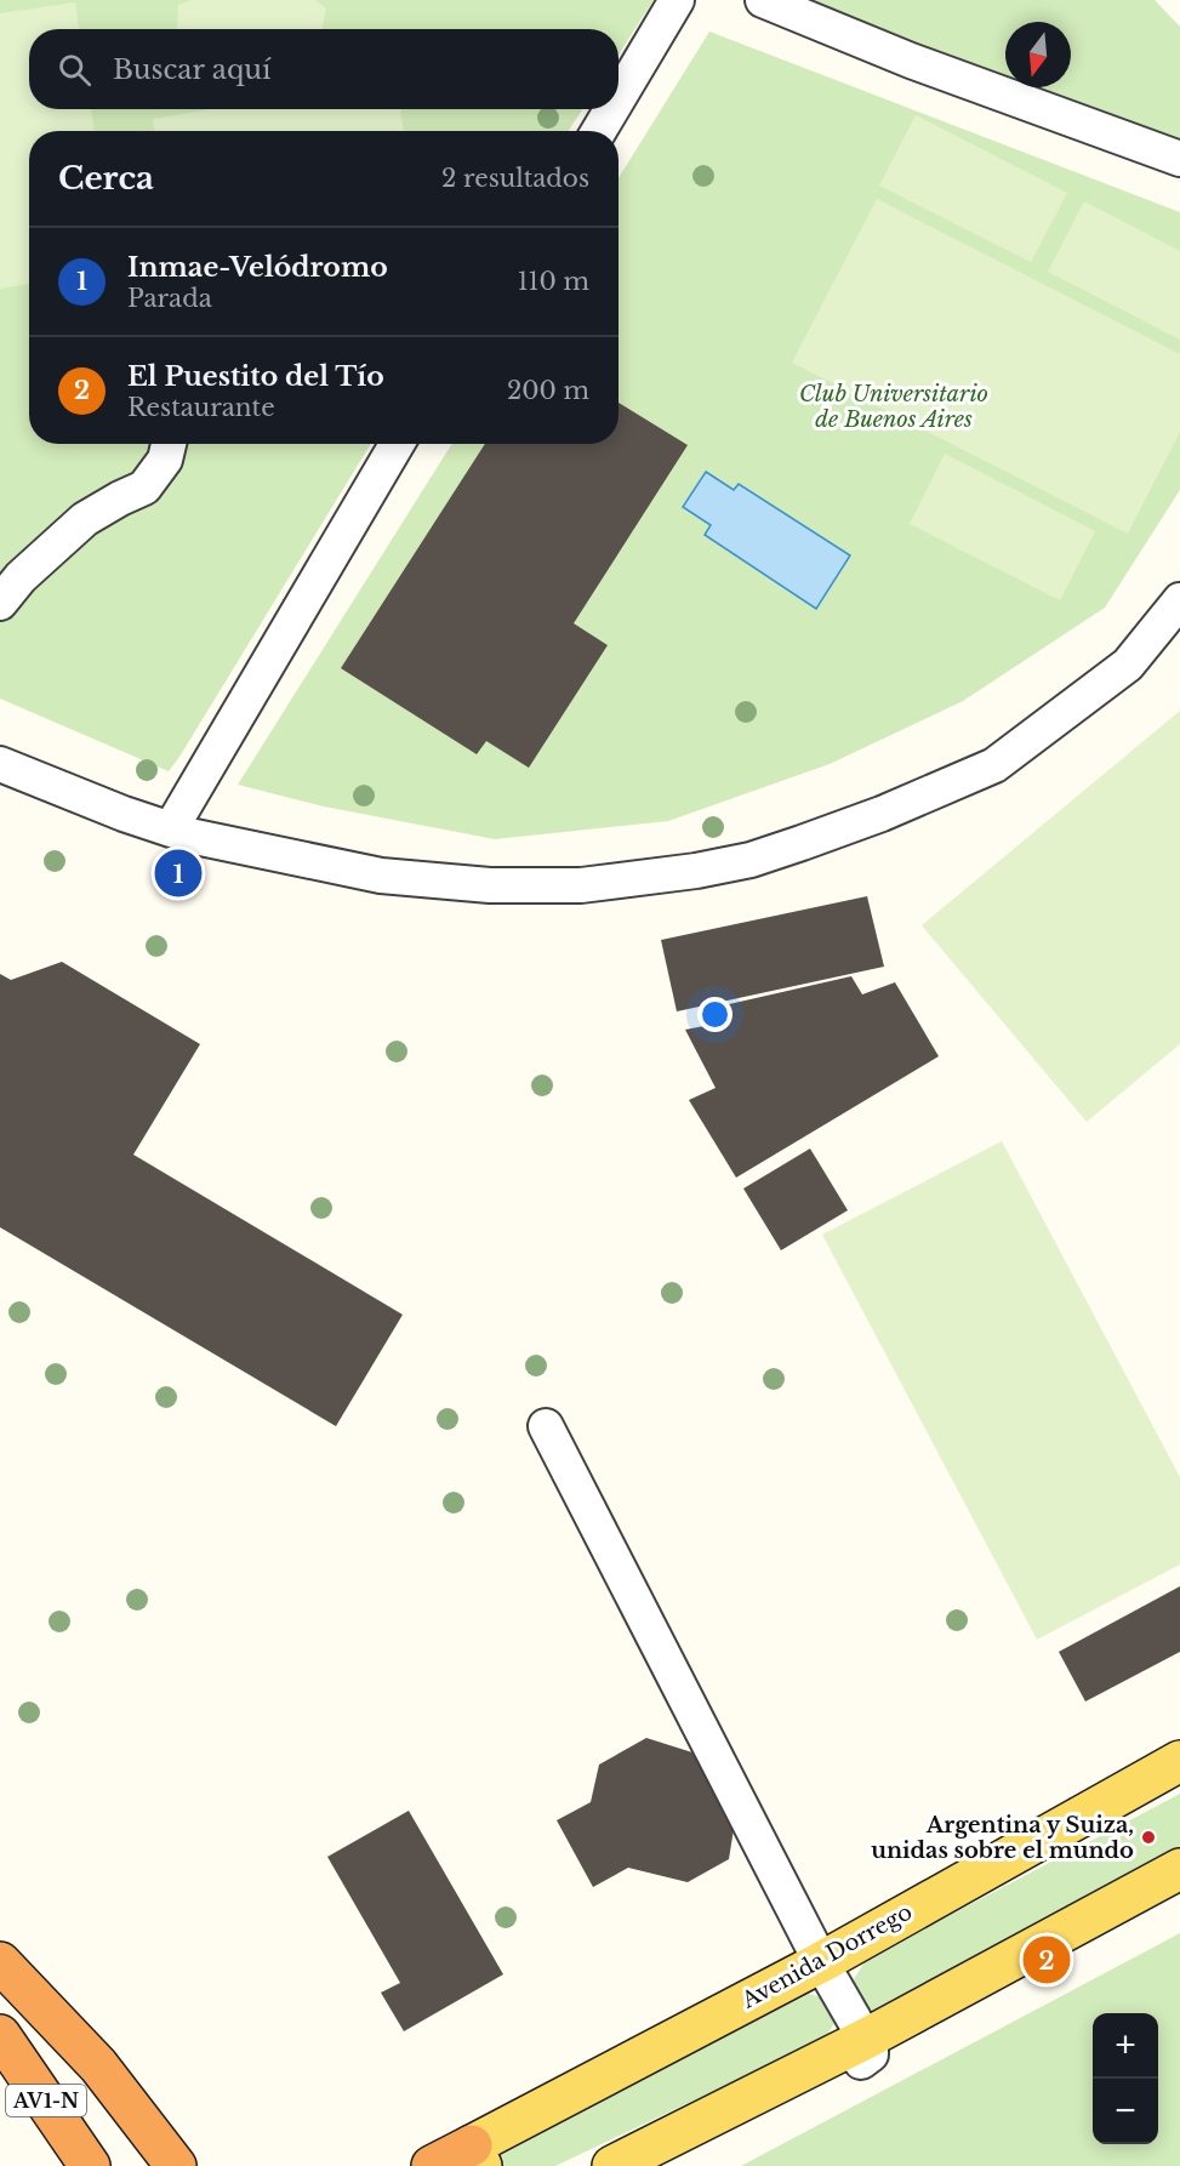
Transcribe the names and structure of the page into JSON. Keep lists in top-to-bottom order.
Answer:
{
  "streets": {
    "highway": ["AV1-N"],
    "main road": ["Avenida Dorrego"]
  },
  "parks": ["Club Universitario de Buenos Aires"],
  "places": ["Argentina y Suiza, unidas sobre el mundo"],
  "north": "bottom",
  "page": {
    "search": "Buscar aquí",
    "heading": ["Cerca", "2 resultados"],
    "list": [
      {
        "mark": "1",
        "name": "Inmae-Velódromo",
        "note": "Parada",
        "value": "110 m"
      },
      {
        "mark": "2",
        "name": "El Puestito del Tío",
        "note": "Restaurante",
        "value": "200 m"
      }
    ],
    "pins": ["1", "2"],
    "map_buttons": ["+", "−"]
  }
}
